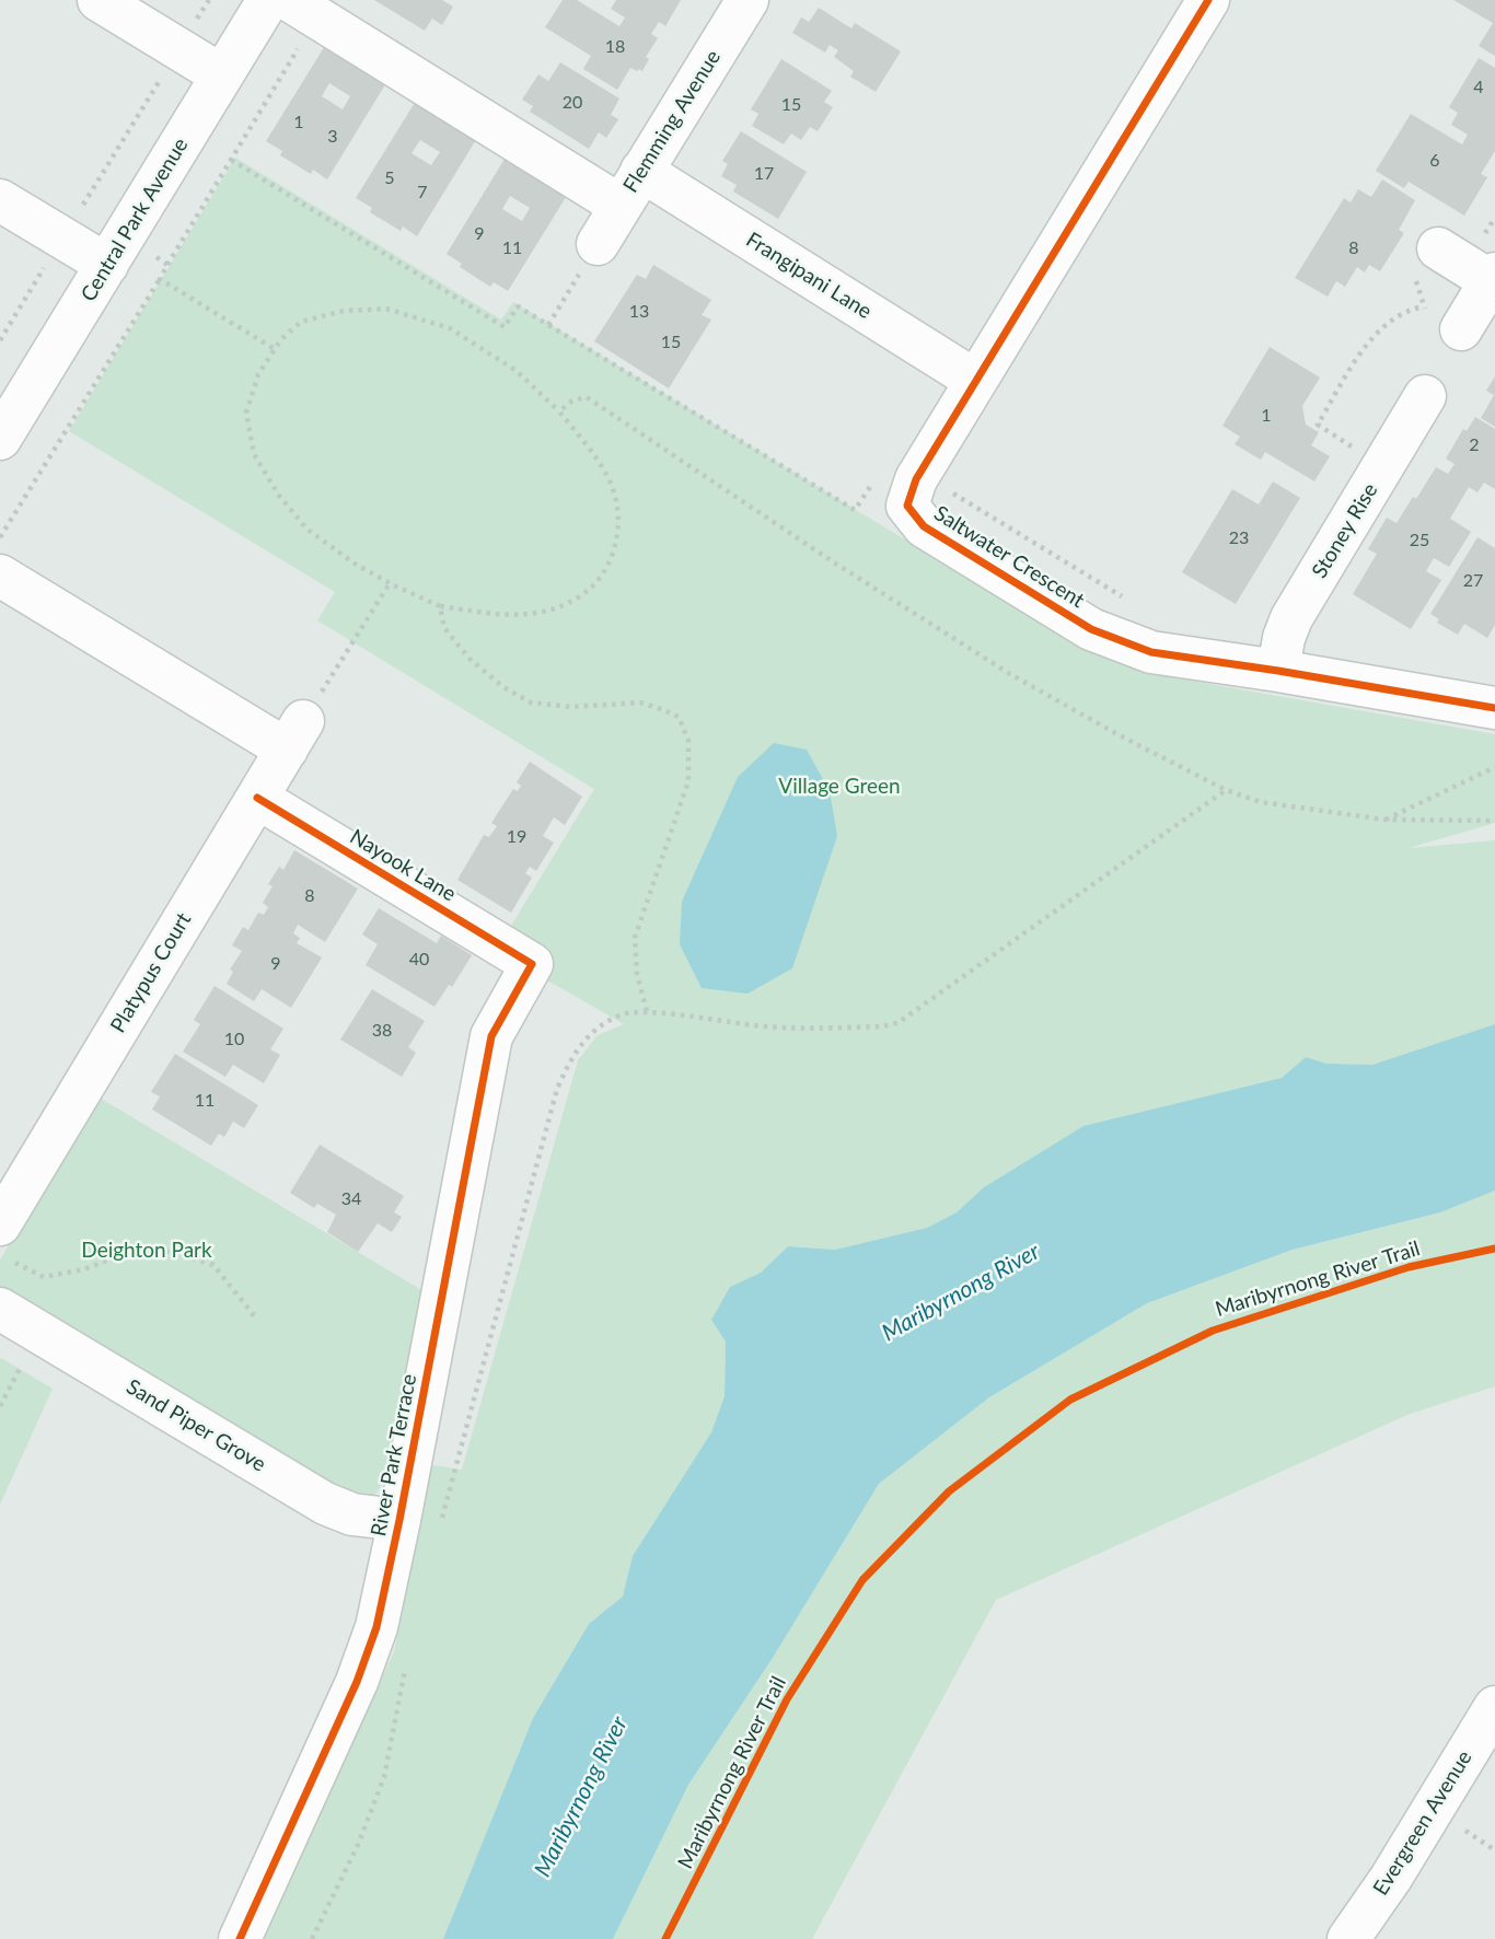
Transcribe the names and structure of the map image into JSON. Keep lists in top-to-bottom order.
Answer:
{
  "streets": {
    "street": [
      "Flemming Avenue",
      "Central Park Avenue",
      "Frangipani Lane",
      "Stoney Rise",
      "Saltwater Crescent",
      "Nayook Lane",
      "Platypus Court",
      "Sand Piper Grove",
      "River Park Terrace",
      "Evergreen Avenue"
    ],
    "cycle path": ["Maribyrnong River Trail"]
  },
  "crossings": [
    ["Flemming Avenue", "Frangipani Lane"],
    ["Frangipani Lane", "Saltwater Crescent"],
    ["Stoney Rise", "Saltwater Crescent"],
    ["Nayook Lane", "Platypus Court"],
    ["Nayook Lane", "River Park Terrace"],
    ["Sand Piper Grove", "River Park Terrace"]
  ],
  "water": ["Maribyrnong River"],
  "parks": ["Village Green", "Deighton Park"],
  "house_numbers": [
    "18",
    "4",
    "20",
    "15",
    "1",
    "3",
    "6",
    "17",
    "5",
    "7",
    "9",
    "11",
    "8",
    "13",
    "15",
    "1",
    "2",
    "23",
    "25",
    "27",
    "19",
    "8",
    "40",
    "9",
    "38",
    "10",
    "11",
    "34"
  ]
}
